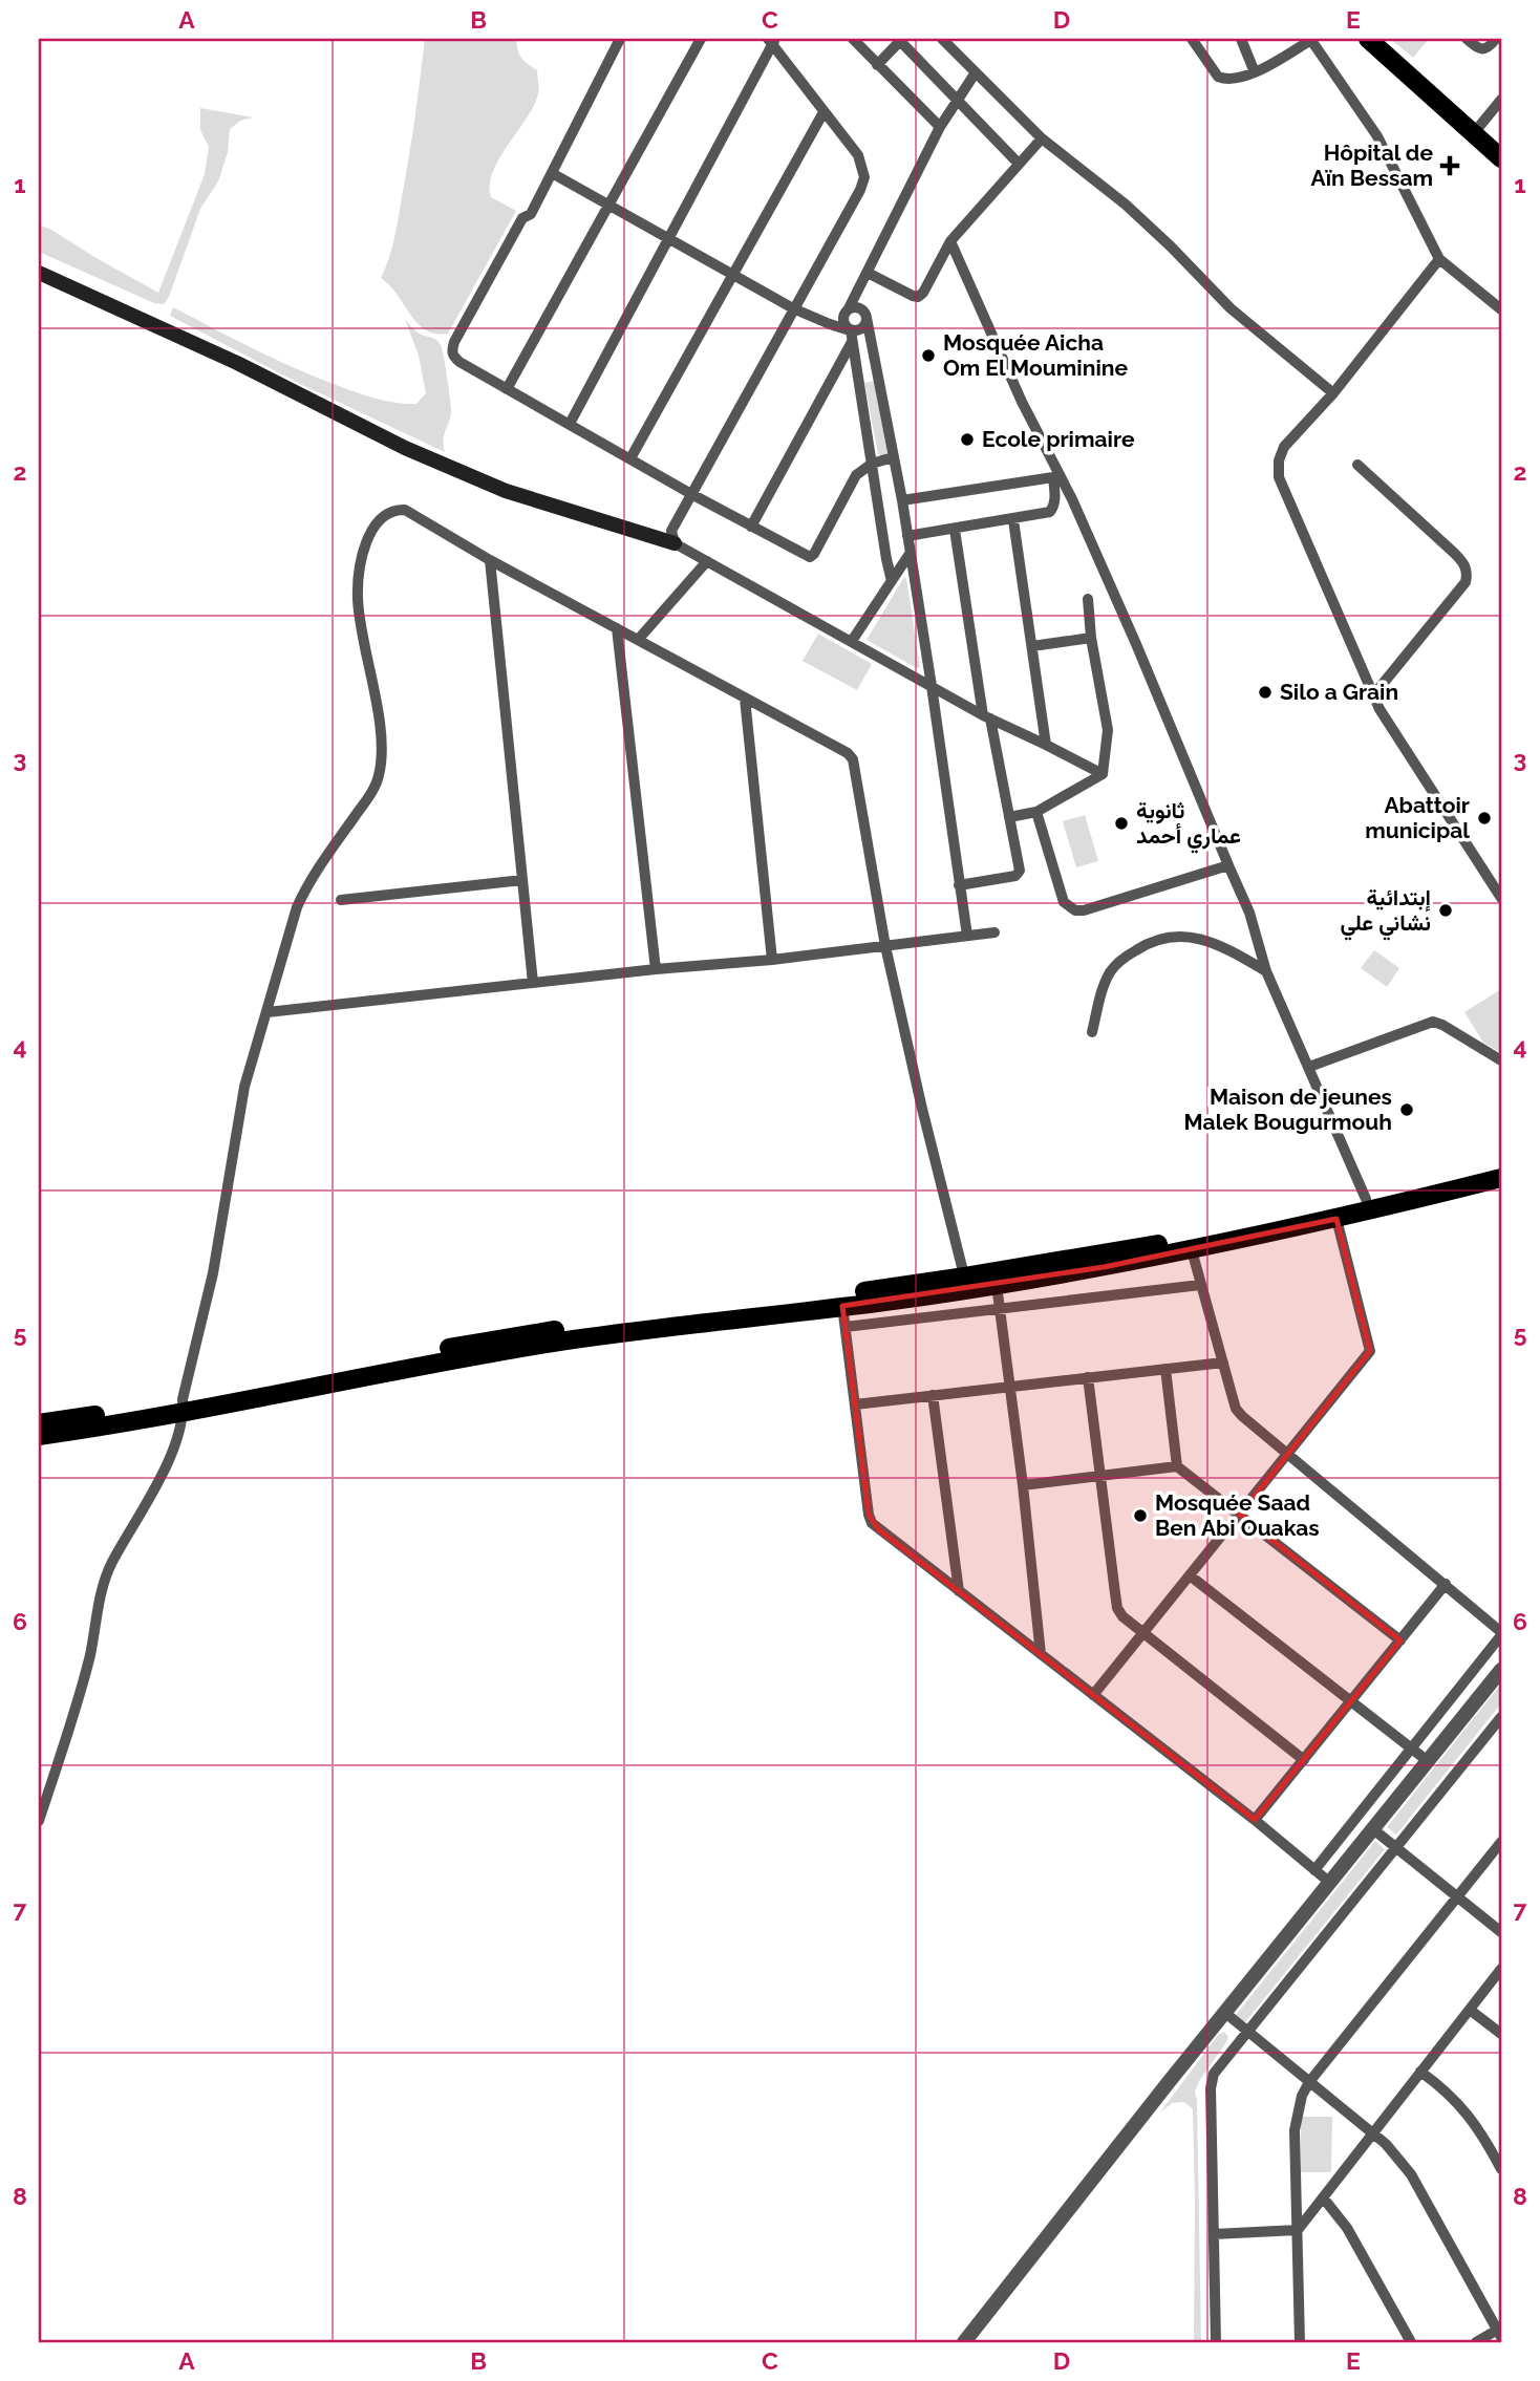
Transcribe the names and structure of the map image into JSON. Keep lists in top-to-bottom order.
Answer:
{
  "places": {
    "health": ["Hôpital de Aïn Bessam"],
    "other": [
      "Mosquée Aicha Om El Mouminine",
      "Ecole primaire",
      "Silo a Grain",
      "Abattoir municipal",
      "ثانوية عماري أحمد",
      "إبتدائية نشاني علي",
      "Maison de jeunes Malek Bougurmouh",
      "Mosquée Saad Ben Abi Ouakas"
    ]
  },
  "grid": {
    "columns": [
      "A",
      "B",
      "C",
      "D",
      "E"
    ],
    "rows": [
      "1",
      "2",
      "3",
      "4",
      "5",
      "6",
      "7",
      "8"
    ]
  }
}
